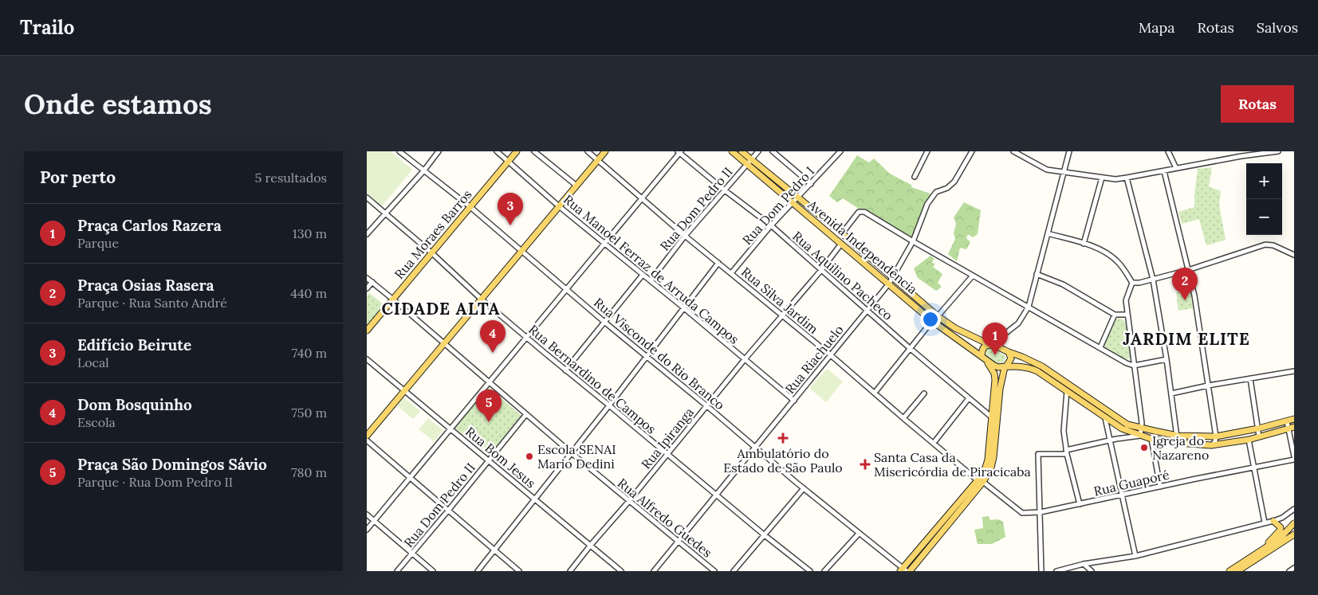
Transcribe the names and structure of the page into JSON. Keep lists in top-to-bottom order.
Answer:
{
  "streets": {
    "main road": ["Rua Moraes Barros", "Avenida Independência"],
    "street": [
      "Rua Dom Pedro I",
      "Rua Dom Pedro II",
      "Rua Manoel Ferraz de Arruda Campos",
      "Rua Aquilino Pacheco",
      "Rua Silva Jardim",
      "Rua Visconde do Rio Branco",
      "Rua Riachuelo",
      "Rua Bernardino de Campos",
      "Rua Ipiranga",
      "Rua Bom Jesus",
      "Rua Guaporé",
      "Rua Alfredo Guedes"
    ]
  },
  "crossings": [
    ["Rua Dom Pedro I", "Avenida Independência"],
    ["Rua Dom Pedro I", "Rua Aquilino Pacheco"],
    ["Rua Dom Pedro I", "Rua Silva Jardim"],
    ["Rua Dom Pedro II", "Avenida Independência"],
    ["Rua Dom Pedro II", "Rua Manoel Ferraz de Arruda Campos"],
    ["Rua Dom Pedro II", "Rua Aquilino Pacheco"],
    ["Rua Dom Pedro II", "Rua Silva Jardim"],
    ["Rua Dom Pedro II", "Rua Bom Jesus"],
    ["Rua Dom Pedro II", "Rua Alfredo Guedes"],
    ["Rua Moraes Barros", "Rua Manoel Ferraz de Arruda Campos"],
    ["Rua Moraes Barros", "Rua Visconde do Rio Branco"],
    ["Rua Moraes Barros", "Rua Bernardino de Campos"],
    ["Rua Moraes Barros", "Rua Alfredo Guedes"],
    ["Avenida Independência", "Rua Aquilino Pacheco"],
    ["Avenida Independência", "Rua Silva Jardim"],
    ["Avenida Independência", "Rua Visconde do Rio Branco"],
    ["Avenida Independência", "Rua Riachuelo"],
    ["Avenida Independência", "Rua Ipiranga"],
    ["Avenida Independência", "Rua Guaporé"],
    ["Rua Manoel Ferraz de Arruda Campos", "Rua Riachuelo"],
    ["Rua Manoel Ferraz de Arruda Campos", "Rua Ipiranga"],
    ["Rua Aquilino Pacheco", "Rua Riachuelo"],
    ["Rua Aquilino Pacheco", "Rua Ipiranga"],
    ["Rua Silva Jardim", "Rua Riachuelo"],
    ["Rua Silva Jardim", "Rua Ipiranga"],
    ["Rua Silva Jardim", "Rua Guaporé"],
    ["Rua Visconde do Rio Branco", "Rua Riachuelo"],
    ["Rua Visconde do Rio Branco", "Rua Ipiranga"],
    ["Rua Riachuelo", "Rua Bernardino de Campos"],
    ["Rua Riachuelo", "Rua Alfredo Guedes"],
    ["Rua Bernardino de Campos", "Rua Ipiranga"],
    ["Rua Ipiranga", "Rua Bom Jesus"],
    ["Rua Ipiranga", "Rua Alfredo Guedes"]
  ],
  "districts": ["CIDADE ALTA", "JARDIM ELITE"],
  "places": {
    "health": ["Ambulatório do Estado de São Paulo", "Santa Casa da Misericórdia de Piracicaba"],
    "other": ["Igreja do Nazareno", "Escola SENAI Mario Dedini"]
  },
  "page": {
    "header": "Trailo",
    "nav": ["Mapa", "Rotas", "Salvos"],
    "buttons": "Rotas",
    "title": "Onde estamos",
    "heading": ["Por perto", "5 resultados"],
    "map_buttons": ["+", "−"],
    "pins": [
      "3",
      "2",
      "4",
      "1",
      "5"
    ],
    "list": [
      {
        "mark": "1",
        "name": "Praça Carlos Razera",
        "note": "Parque",
        "value": "130 m"
      },
      {
        "mark": "2",
        "name": "Praça Osias Rasera",
        "note": "Parque · Rua Santo André",
        "value": "440 m"
      },
      {
        "mark": "3",
        "name": "Edifício Beirute",
        "note": "Local",
        "value": "740 m"
      },
      {
        "mark": "4",
        "name": "Dom Bosquinho",
        "note": "Escola",
        "value": "750 m"
      },
      {
        "mark": "5",
        "name": "Praça São Domingos Sávio",
        "note": "Parque · Rua Dom Pedro II",
        "value": "780 m"
      }
    ]
  }
}
